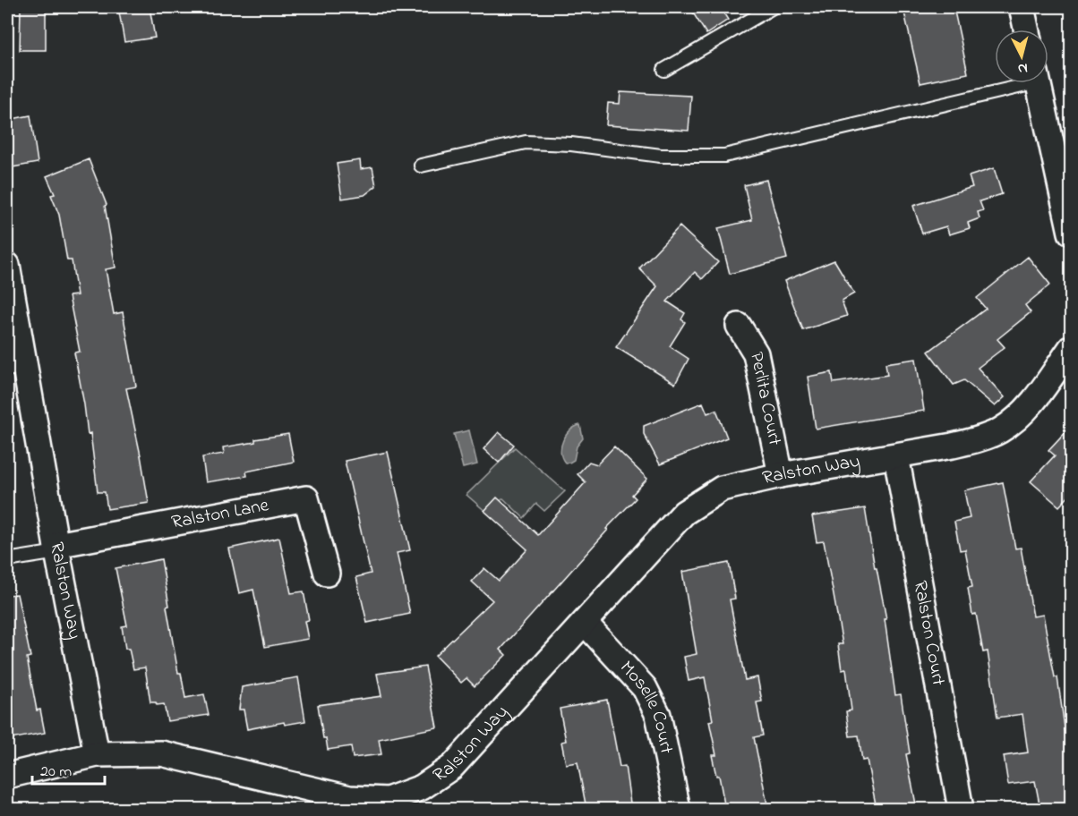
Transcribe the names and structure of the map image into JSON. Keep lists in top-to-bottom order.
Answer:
{
  "streets": {
    "street": [
      "Perlita Court",
      "Ralston Way",
      "Ralston Lane",
      "Ralston Court",
      "Moselle Court"
    ]
  },
  "crossings": [
    ["Perlita Court", "Ralston Way"],
    ["Ralston Way", "Ralston Lane"],
    ["Ralston Way", "Ralston Court"],
    ["Ralston Way", "Moselle Court"]
  ],
  "scale_bar": "20 m",
  "north": "bottom"
}
